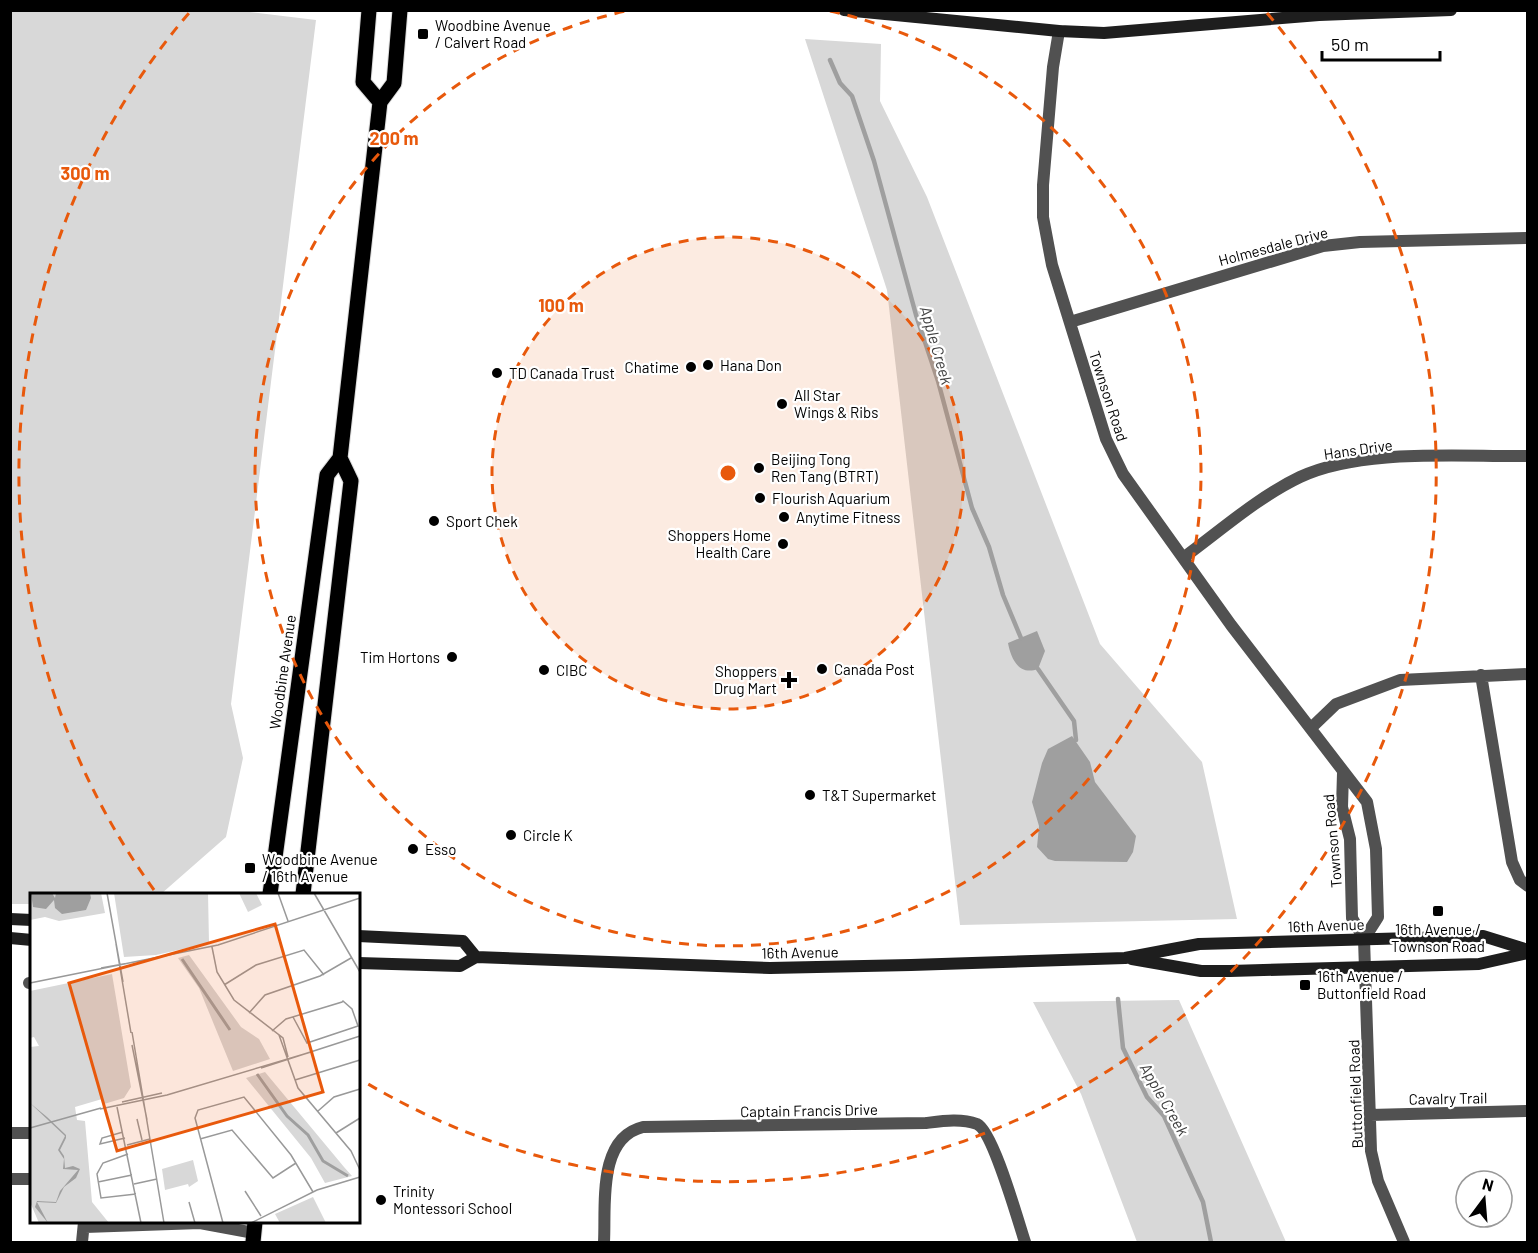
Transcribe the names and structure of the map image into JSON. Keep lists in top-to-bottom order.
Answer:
{
  "streets": {
    "main road": ["Woodbine Avenue", "16th Avenue"],
    "street": [
      "Holmesdale Drive",
      "Townson Road",
      "Hans Drive",
      "Buttonfield Road",
      "Cavalry Trail",
      "Captain Francis Drive"
    ]
  },
  "crossings": [
    ["Holmesdale Drive", "Townson Road"],
    ["Townson Road", "Hans Drive"],
    ["Townson Road", "16th Avenue"],
    ["Townson Road", "Buttonfield Road"],
    ["16th Avenue", "Buttonfield Road"],
    ["Buttonfield Road", "Cavalry Trail"]
  ],
  "water": ["Apple Creek"],
  "places": {
    "transit": [
      "Woodbine Avenue / Calvert Road",
      "Woodbine Avenue / 16th Avenue",
      "16th Avenue / Townson Road",
      "16th Avenue / Buttonfield Road"
    ],
    "other": [
      "Hana Don",
      "Chatime",
      "TD Canada Trust",
      "All Star Wings & Ribs",
      "Beijing Tong Ren Tang (BTRT)",
      "Flourish Aquarium",
      "Anytime Fitness",
      "Sport Chek",
      "Shoppers Home Health Care",
      "Tim Hortons",
      "Canada Post",
      "CIBC",
      "T&T Supermarket",
      "Circle K",
      "Esso",
      "Trinity Montessori School"
    ],
    "health": ["Shoppers Drug Mart"]
  },
  "scale_bar": "50 m",
  "north": "top",
  "rings": ["200 m", "300 m", "100 m"]
}
